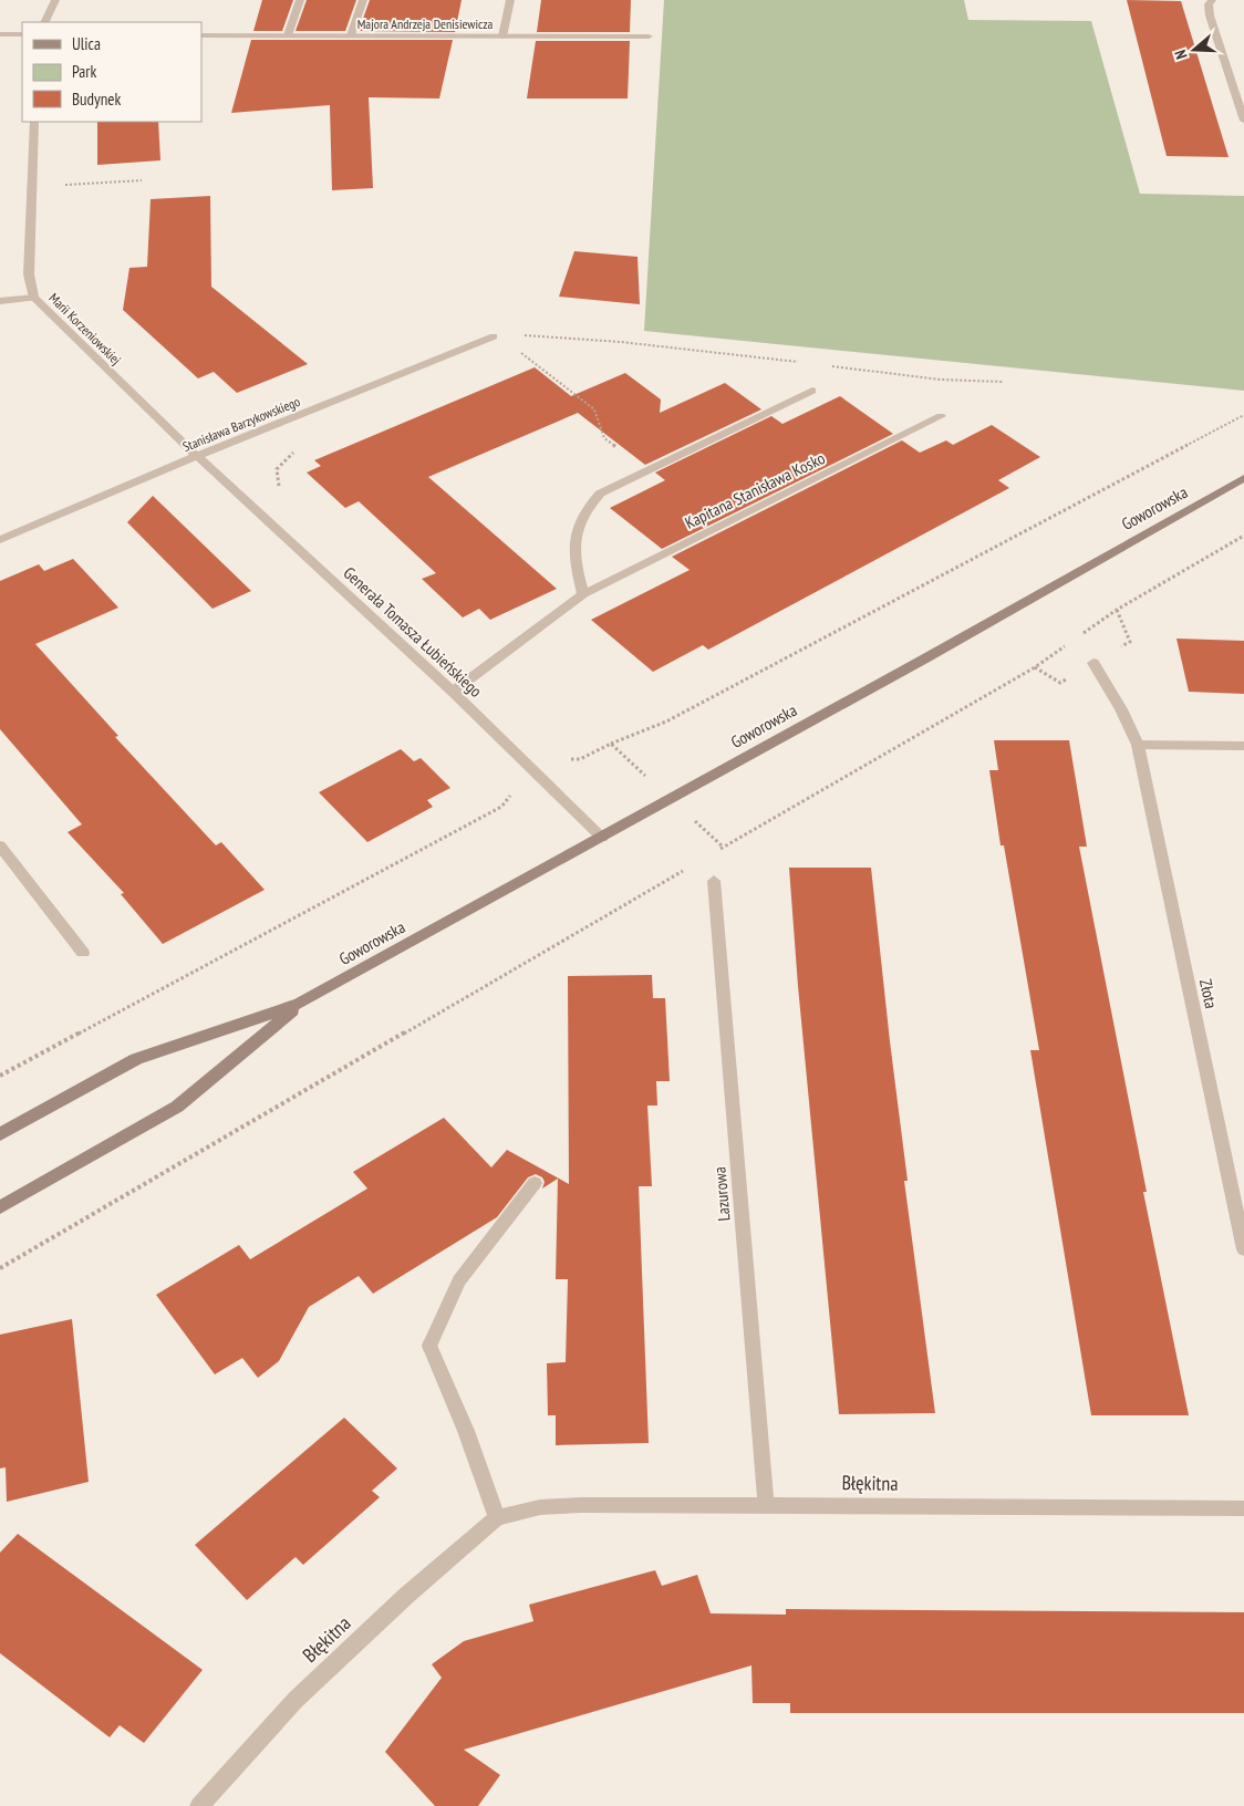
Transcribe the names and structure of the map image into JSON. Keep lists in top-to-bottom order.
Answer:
{
  "streets": {
    "street": [
      "Majora Andrzeja Denisiewicza",
      "Marii Korzeniowskiej",
      "Stanisława Barzykowskiego",
      "Kapitana Stanisława Kosko",
      "Goworowska",
      "Generała Tomasza Łubieńskiego",
      "Złota",
      "Lazurowa",
      "Błękitna"
    ]
  },
  "crossings": [
    ["Marii Korzeniowskiej", "Stanisława Barzykowskiego"],
    ["Marii Korzeniowskiej", "Generała Tomasza Łubieńskiego"],
    ["Stanisława Barzykowskiego", "Generała Tomasza Łubieńskiego"],
    ["Kapitana Stanisława Kosko", "Generała Tomasza Łubieńskiego"],
    ["Goworowska", "Generała Tomasza Łubieńskiego"],
    ["Lazurowa", "Błękitna"]
  ],
  "legend": ["Ulica", "Park", "Budynek"],
  "north": "left"
}
